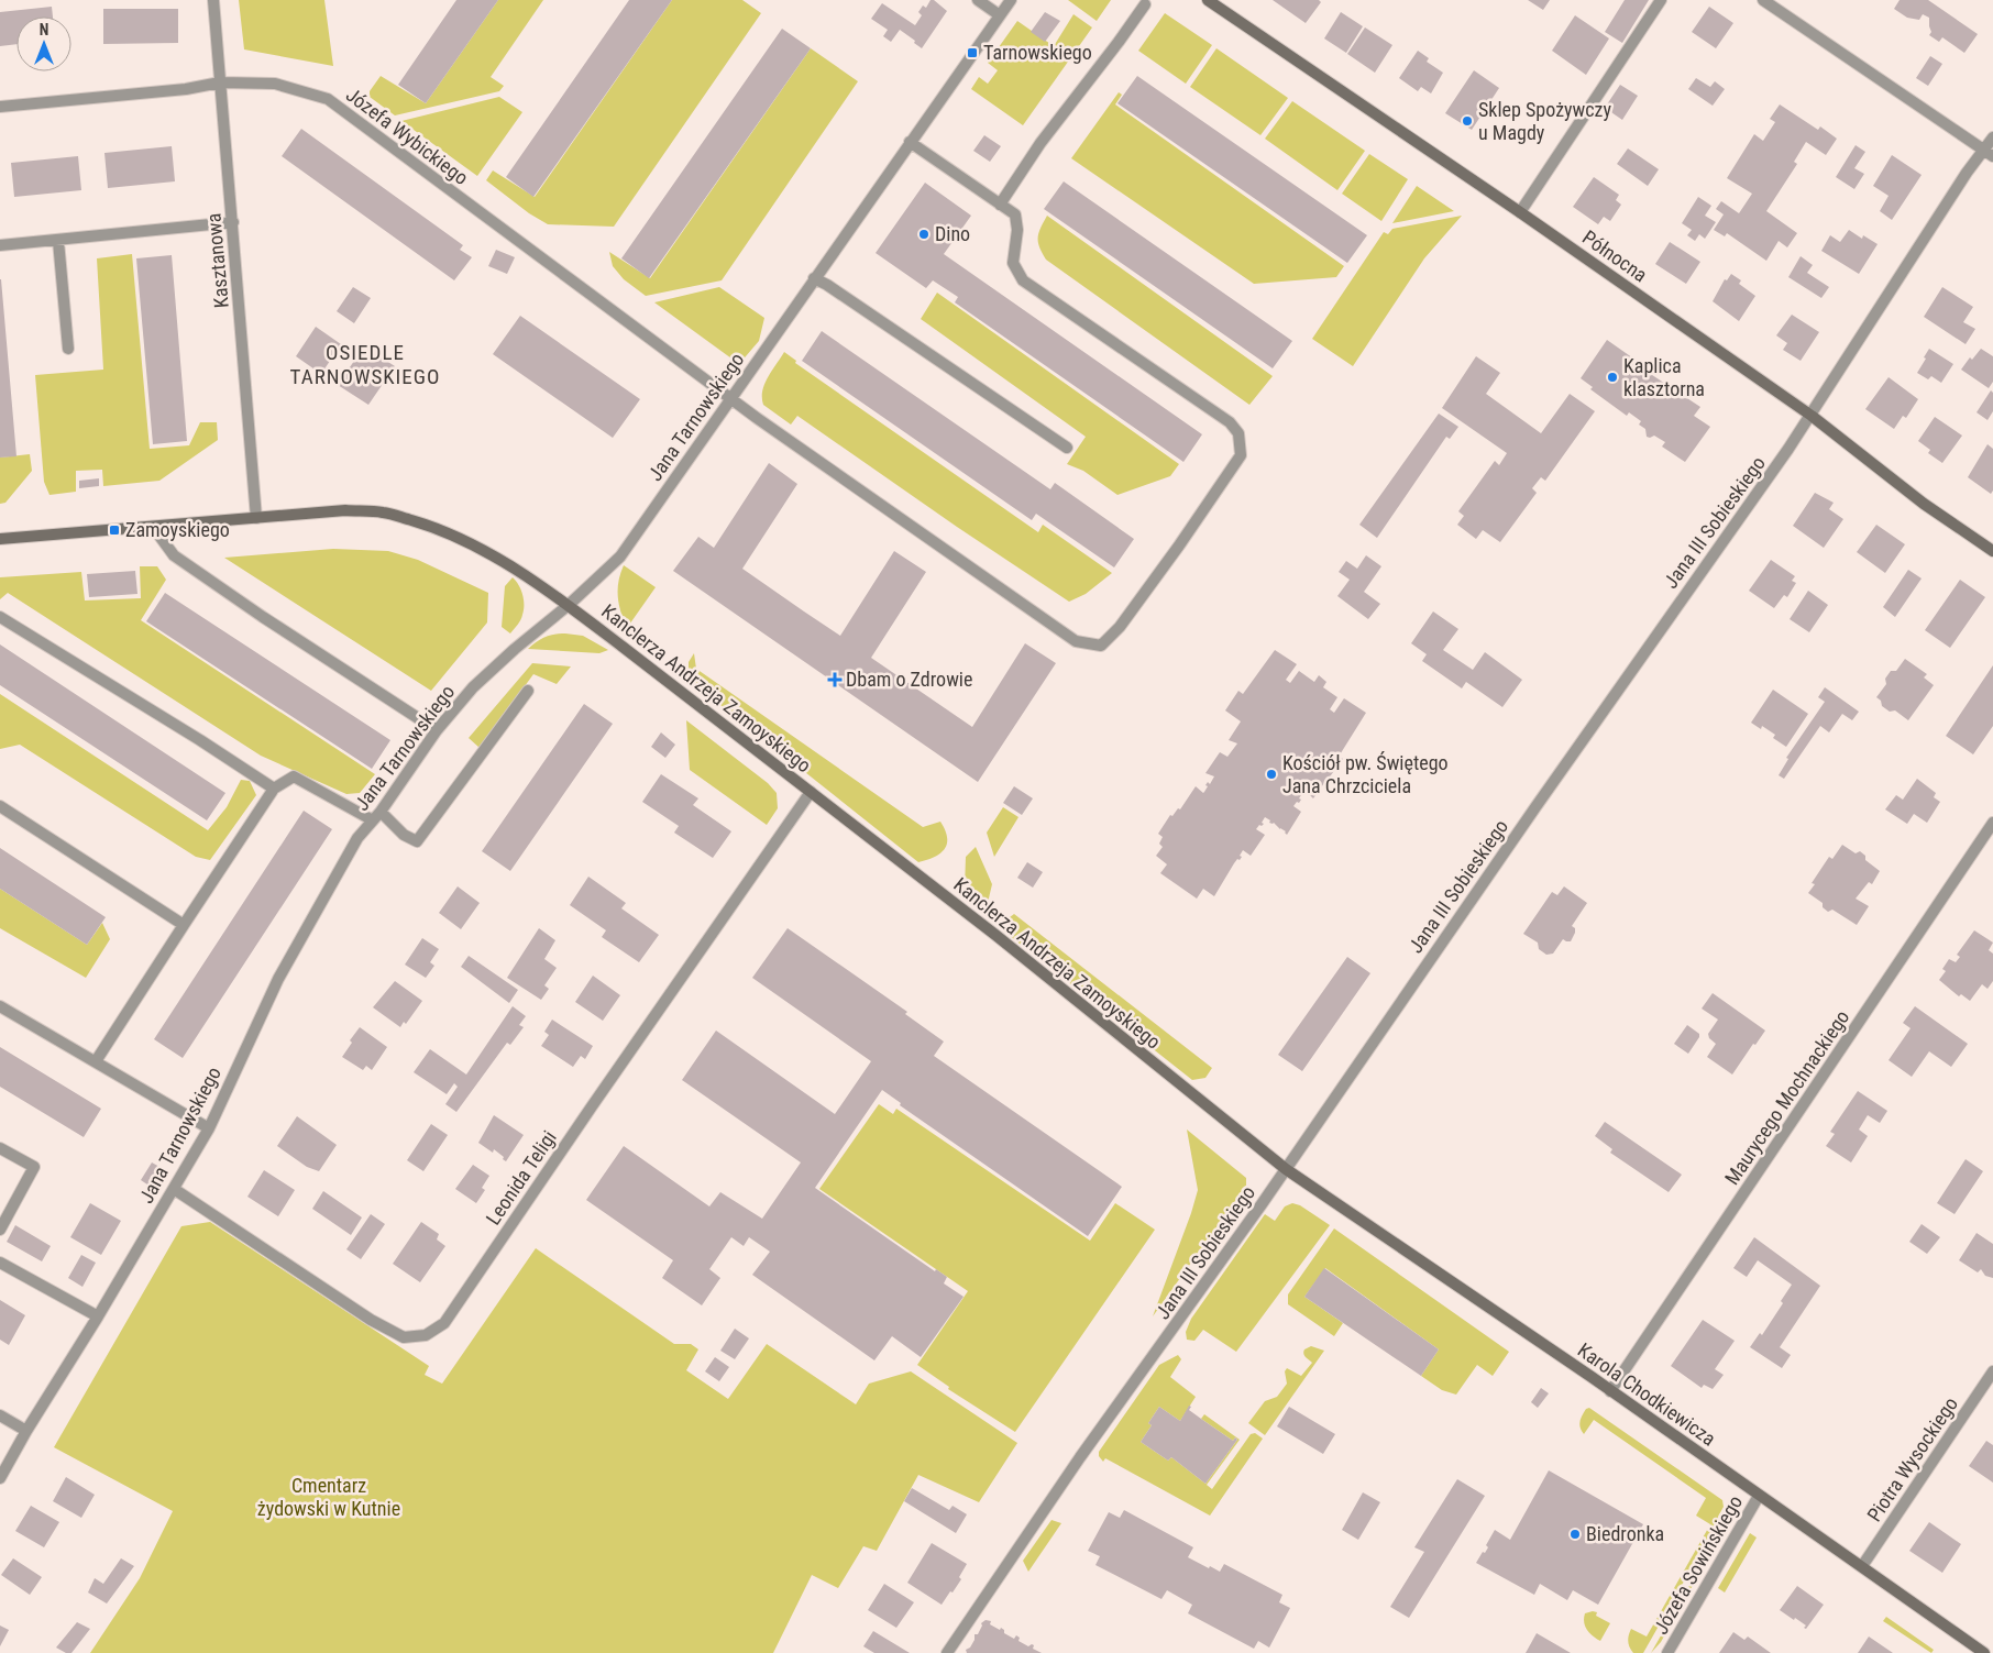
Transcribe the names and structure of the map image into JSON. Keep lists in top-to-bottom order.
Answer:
{
  "streets": {
    "street": [
      "Józefa Wybickiego",
      "Północna",
      "Kasztanowa",
      "Jana Tarnowskiego",
      "Jana III Sobieskiego",
      "Kanclerza Andrzeja Zamoyskiego",
      "Maurycego Mochnackiego",
      "Leonida Teligi",
      "Karola Chodkiewicza",
      "Piotra Wysockiego",
      "Józefa Sowińskiego"
    ]
  },
  "crossings": [
    ["Józefa Wybickiego", "Kasztanowa"],
    ["Józefa Wybickiego", "Jana Tarnowskiego"],
    ["Północna", "Jana III Sobieskiego"],
    ["Kasztanowa", "Kanclerza Andrzeja Zamoyskiego"],
    ["Jana Tarnowskiego", "Kanclerza Andrzeja Zamoyskiego"],
    ["Jana Tarnowskiego", "Leonida Teligi"],
    ["Jana III Sobieskiego", "Kanclerza Andrzeja Zamoyskiego"],
    ["Jana III Sobieskiego", "Karola Chodkiewicza"],
    ["Kanclerza Andrzeja Zamoyskiego", "Leonida Teligi"],
    ["Kanclerza Andrzeja Zamoyskiego", "Karola Chodkiewicza"],
    ["Maurycego Mochnackiego", "Karola Chodkiewicza"],
    ["Karola Chodkiewicza", "Piotra Wysockiego"],
    ["Karola Chodkiewicza", "Józefa Sowińskiego"]
  ],
  "districts": ["OSIEDLE TARNOWSKIEGO"],
  "parks": ["Cmentarz żydowski w Kutnie"],
  "places": {
    "transit": ["Tarnowskiego", "Zamoyskiego"],
    "other": [
      "Sklep Spożywczy u Magdy",
      "Dino",
      "Kaplica klasztorna",
      "Kościół pw. Świętego Jana Chrzciciela",
      "Biedronka"
    ],
    "health": ["Dbam o Zdrowie"]
  },
  "north": "top"
}
